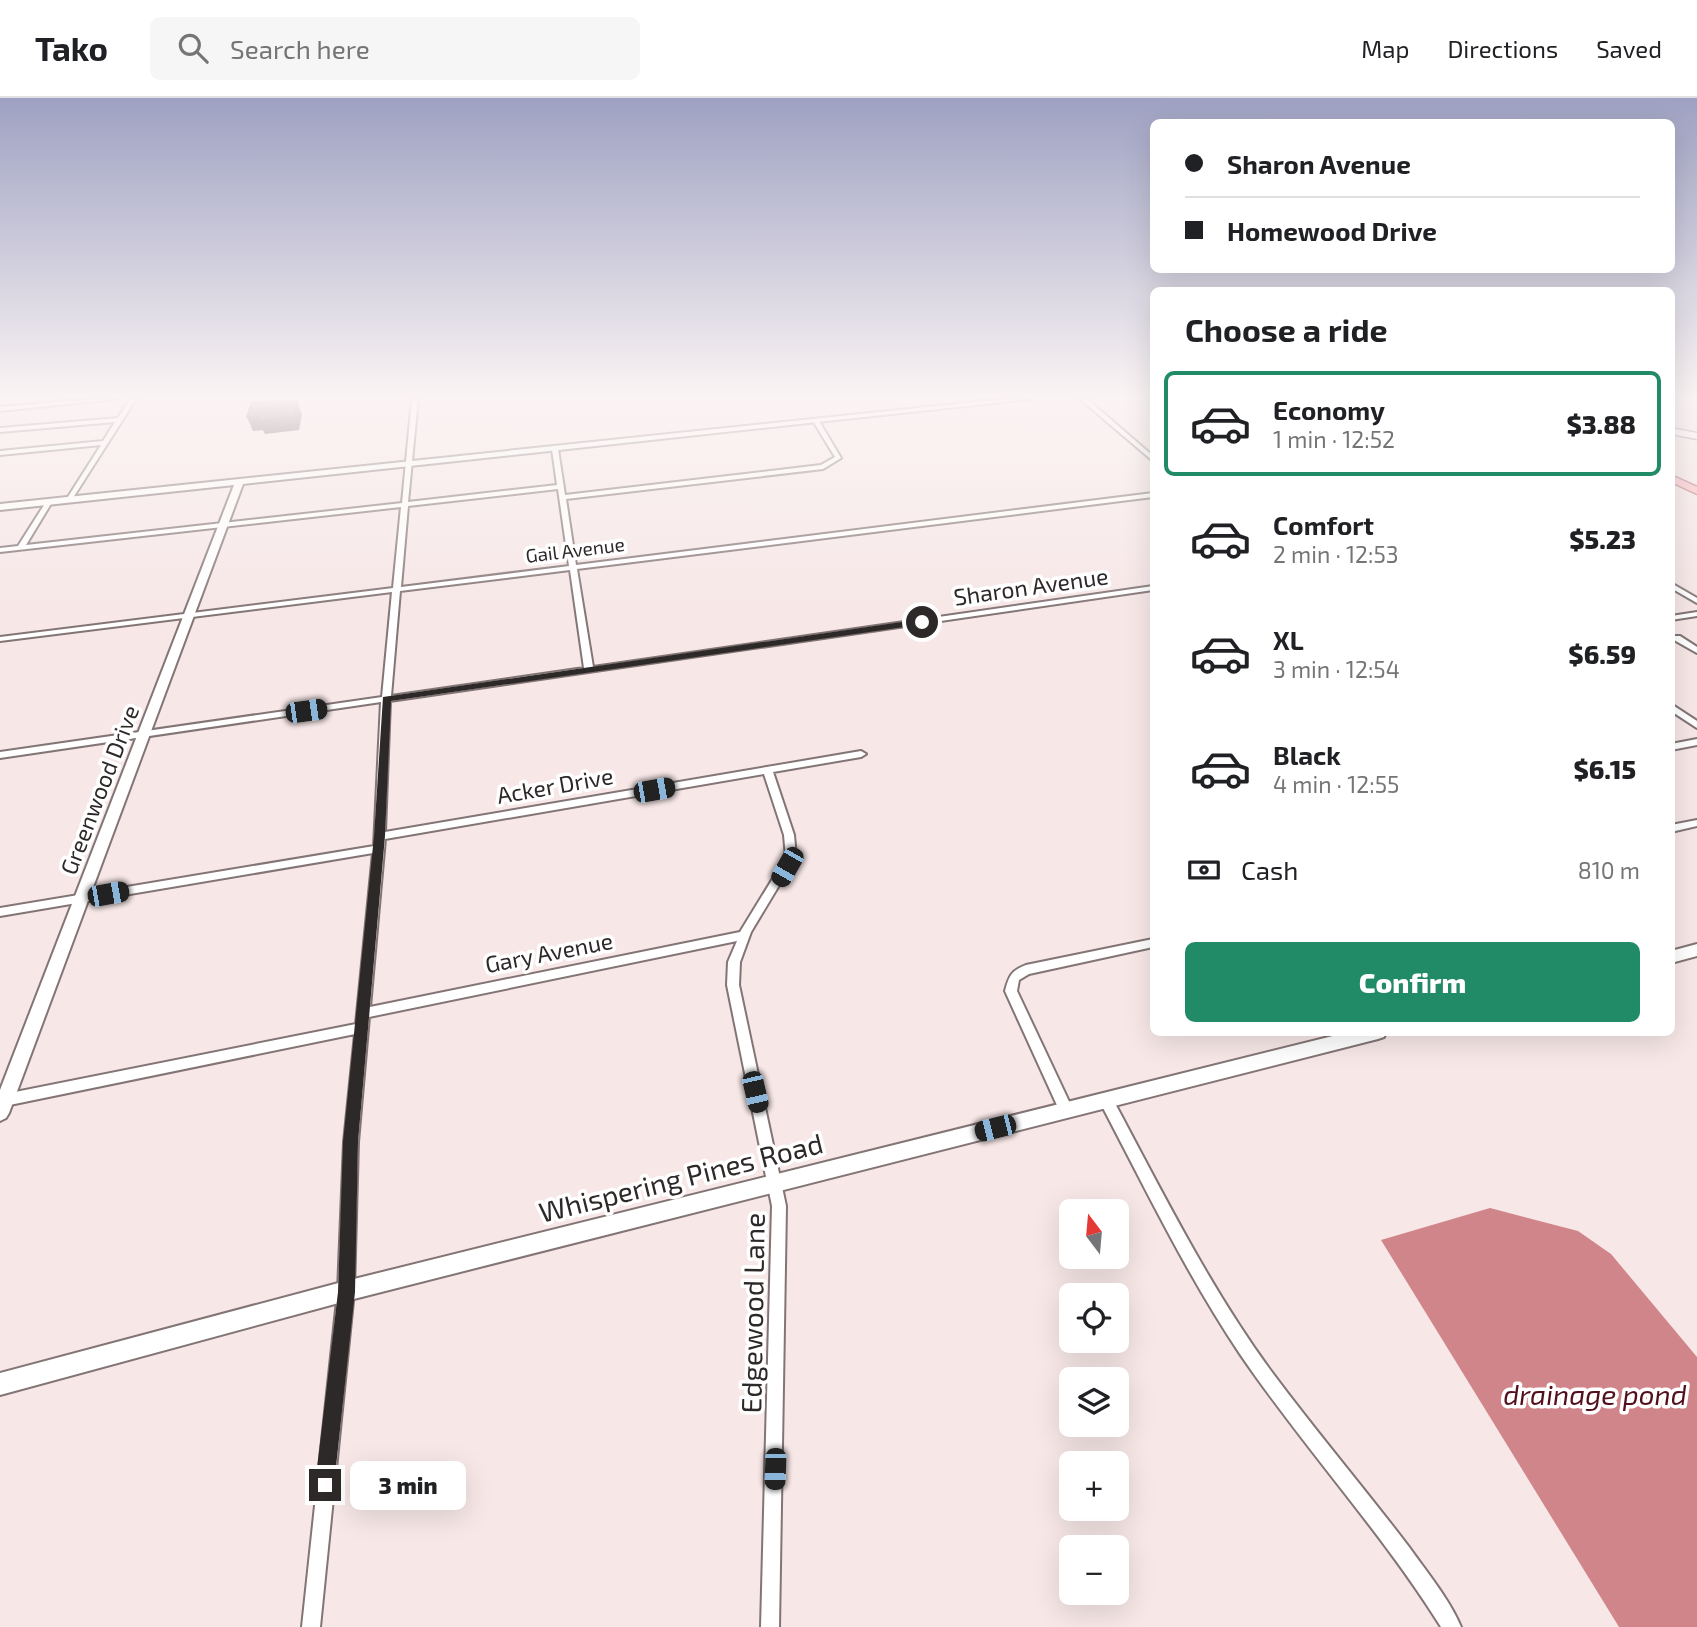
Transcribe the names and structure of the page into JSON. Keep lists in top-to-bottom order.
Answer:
{
  "streets": {
    "street": [
      "Gail Avenue",
      "Sharon Avenue",
      "Acker Drive",
      "Greenwood Drive",
      "Gary Avenue",
      "Whispering Pines Road",
      "Edgewood Lane"
    ]
  },
  "crossings": [
    ["Gail Avenue", "Greenwood Drive"],
    ["Sharon Avenue", "Greenwood Drive"],
    ["Acker Drive", "Greenwood Drive"],
    ["Acker Drive", "Edgewood Lane"],
    ["Greenwood Drive", "Gary Avenue"],
    ["Gary Avenue", "Edgewood Lane"],
    ["Whispering Pines Road", "Edgewood Lane"]
  ],
  "water": ["drainage pond"],
  "north": "top",
  "page": {
    "header": "Tako",
    "search": "Search here",
    "nav": ["Map", "Directions", "Saved"],
    "banner": ["Sharon Avenue", "Homewood Drive"],
    "heading": "Choose a ride",
    "list": [
      {
        "name": "Economy",
        "note": "1 min · 12:52",
        "value": "$3.88"
      },
      {
        "name": "Comfort",
        "note": "2 min · 12:53",
        "value": "$5.23"
      },
      {
        "name": "XL",
        "note": "3 min · 12:54",
        "value": "$6.59"
      },
      {
        "name": "Black",
        "note": "4 min · 12:55",
        "value": "$6.15"
      }
    ],
    "pay": ["Cash", "810 m"],
    "buttons": "Confirm",
    "map_buttons": ["+", "−"],
    "bubble": "3 min"
  }
}
